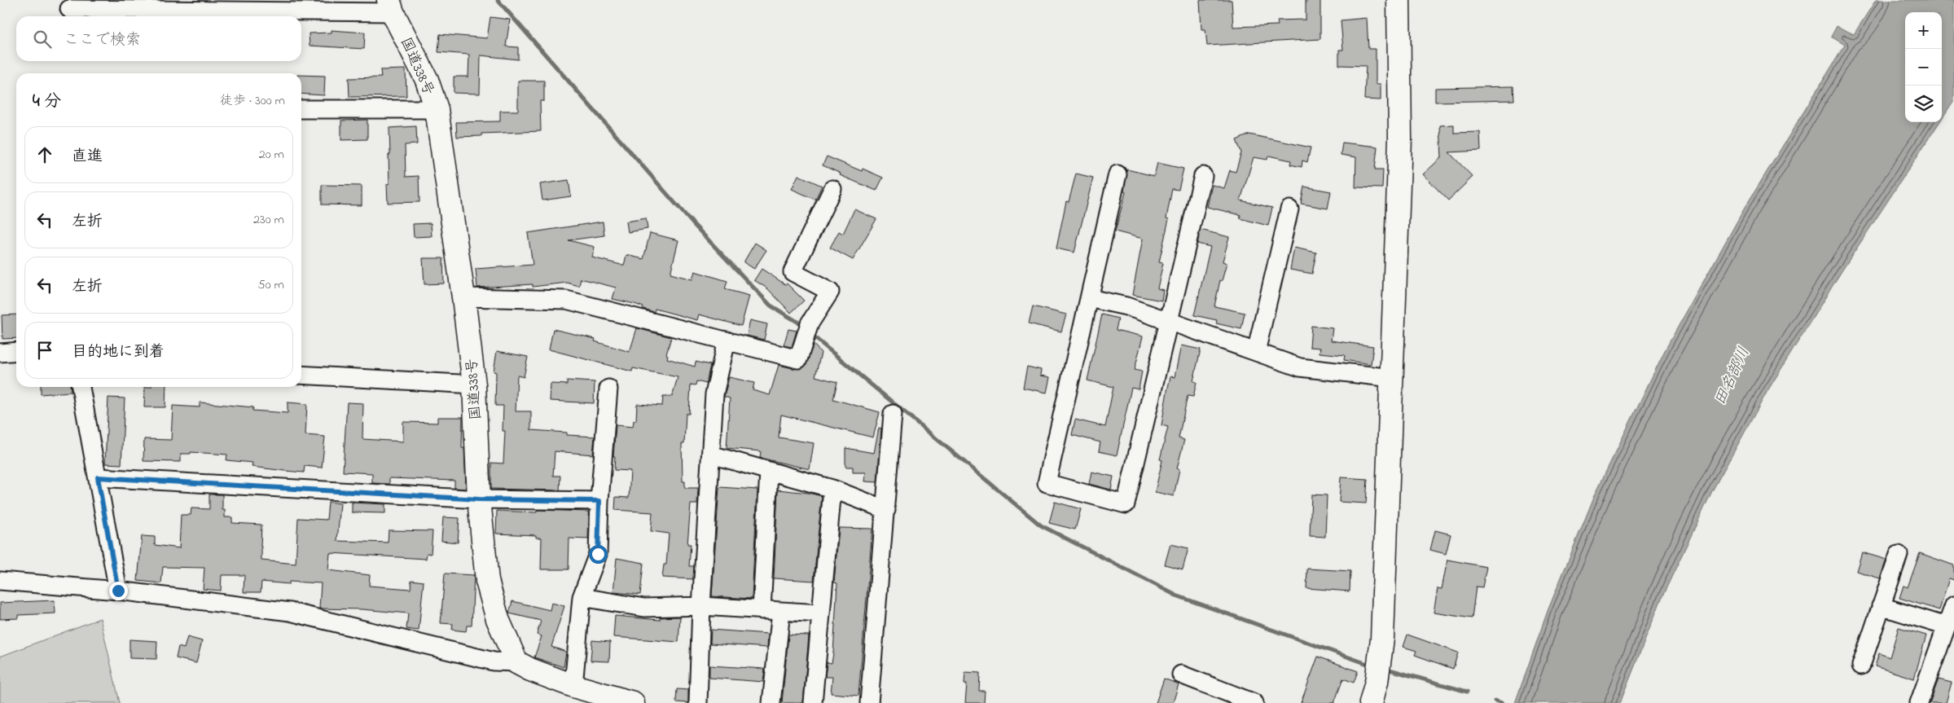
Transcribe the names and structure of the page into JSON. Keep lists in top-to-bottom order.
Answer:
{
  "streets": {
    "main road": ["国道338号"]
  },
  "water": ["田名部川"],
  "page": {
    "map_buttons": ["+", "−"],
    "search": "ここで検索",
    "heading": ["4 分", "徒歩 · 300 m"],
    "list": [
      ["直進", "20 m"],
      ["左折", "230 m"],
      ["左折", "50 m"],
      "目的地に到着"
    ]
  }
}
